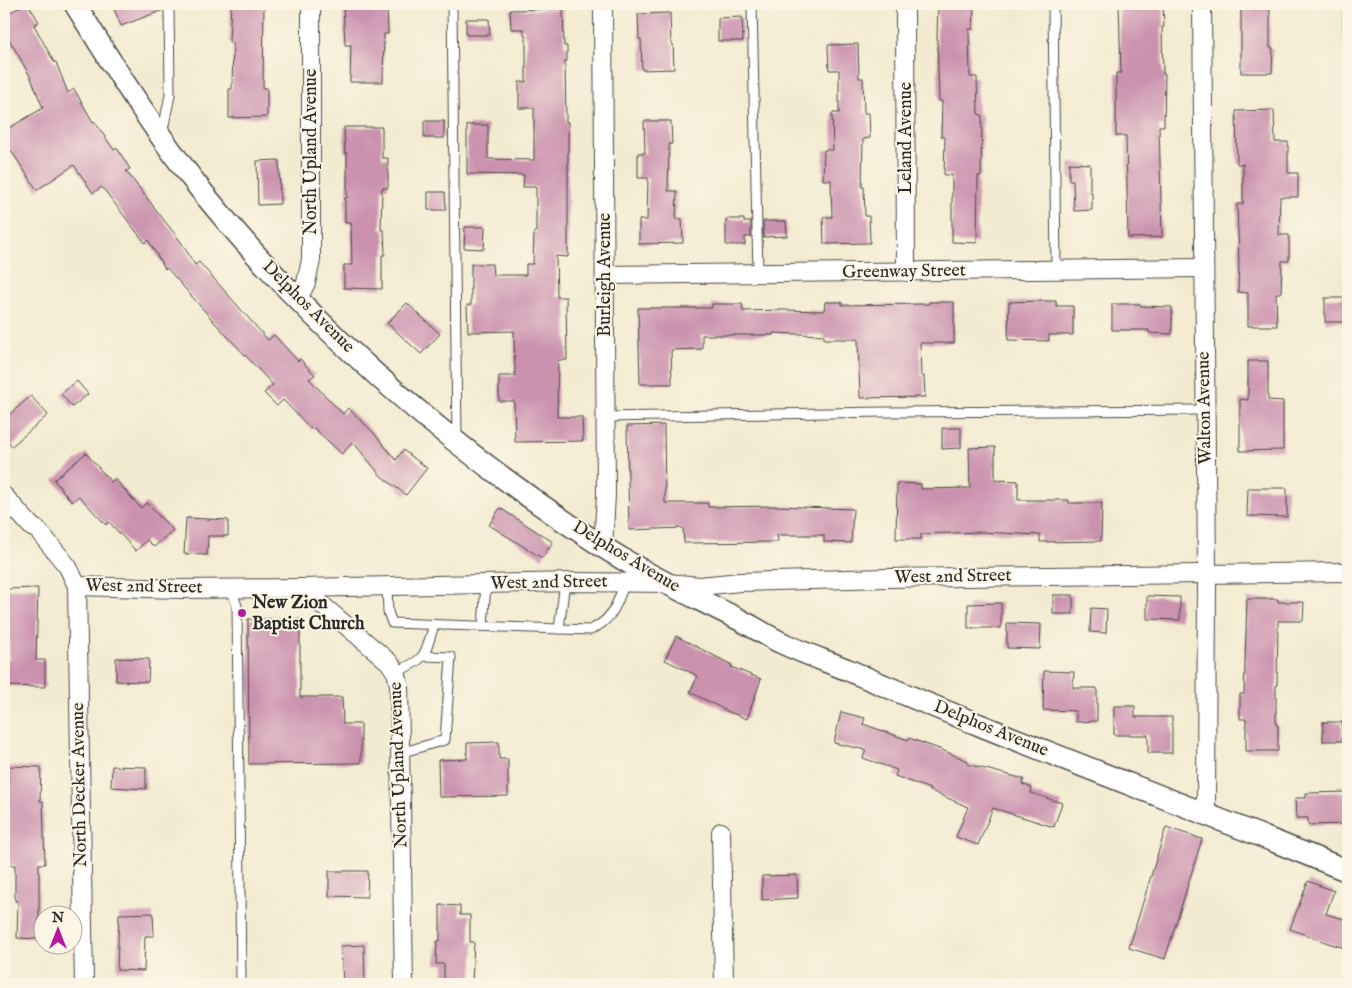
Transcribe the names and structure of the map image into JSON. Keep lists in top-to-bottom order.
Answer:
{
  "streets": {
    "street": [
      "Leland Avenue",
      "North Upland Avenue",
      "Greenway Street",
      "Burleigh Avenue",
      "Delphos Avenue",
      "Walton Avenue",
      "West 2nd Street",
      "North Decker Avenue"
    ]
  },
  "crossings": [
    ["Leland Avenue", "Greenway Street"],
    ["North Upland Avenue", "Delphos Avenue"],
    ["North Upland Avenue", "West 2nd Street"],
    ["Greenway Street", "Burleigh Avenue"],
    ["Greenway Street", "Walton Avenue"],
    ["Burleigh Avenue", "Delphos Avenue"],
    ["Delphos Avenue", "Walton Avenue"],
    ["Delphos Avenue", "West 2nd Street"],
    ["Walton Avenue", "West 2nd Street"],
    ["West 2nd Street", "North Decker Avenue"]
  ],
  "places": ["New Zion Baptist Church"],
  "north": "top"
}
